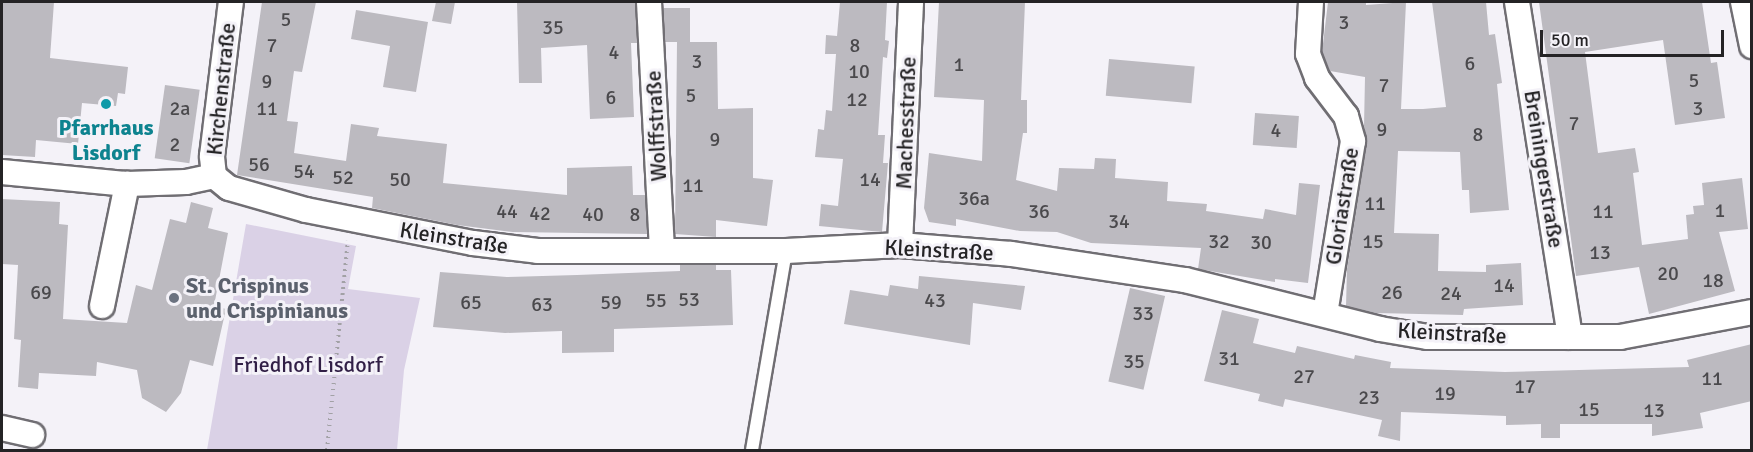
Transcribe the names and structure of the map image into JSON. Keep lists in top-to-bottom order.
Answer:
{
  "streets": {
    "street": [
      "Kirchenstraße",
      "Machesstraße",
      "Wolffstraße",
      "Breiningerstraße",
      "Gloriastraße",
      "Kleinstraße"
    ]
  },
  "crossings": [
    ["Kirchenstraße", "Kleinstraße"],
    ["Machesstraße", "Kleinstraße"],
    ["Wolffstraße", "Kleinstraße"],
    ["Breiningerstraße", "Kleinstraße"],
    ["Gloriastraße", "Kleinstraße"]
  ],
  "parks": ["Friedhof Lisdorf"],
  "places": ["Pfarrhaus Lisdorf", "St. Crispinus und Crispinianus"],
  "house_numbers": [
    "5",
    "3",
    "35",
    "7",
    "8",
    "4",
    "3",
    "6",
    "1",
    "10",
    "5",
    "9",
    "7",
    "5",
    "6",
    "12",
    "2a",
    "11",
    "3",
    "7",
    "9",
    "4",
    "8",
    "9",
    "2",
    "56",
    "54",
    "52",
    "50",
    "14",
    "11",
    "36a",
    "11",
    "1",
    "44",
    "36",
    "11",
    "42",
    "40",
    "8",
    "34",
    "32",
    "15",
    "30",
    "13",
    "20",
    "18",
    "14",
    "69",
    "26",
    "24",
    "53",
    "55",
    "43",
    "65",
    "59",
    "63",
    "33",
    "31",
    "35",
    "27",
    "11",
    "17",
    "19",
    "23",
    "15",
    "13"
  ],
  "scale_bar": "50 m"
}
